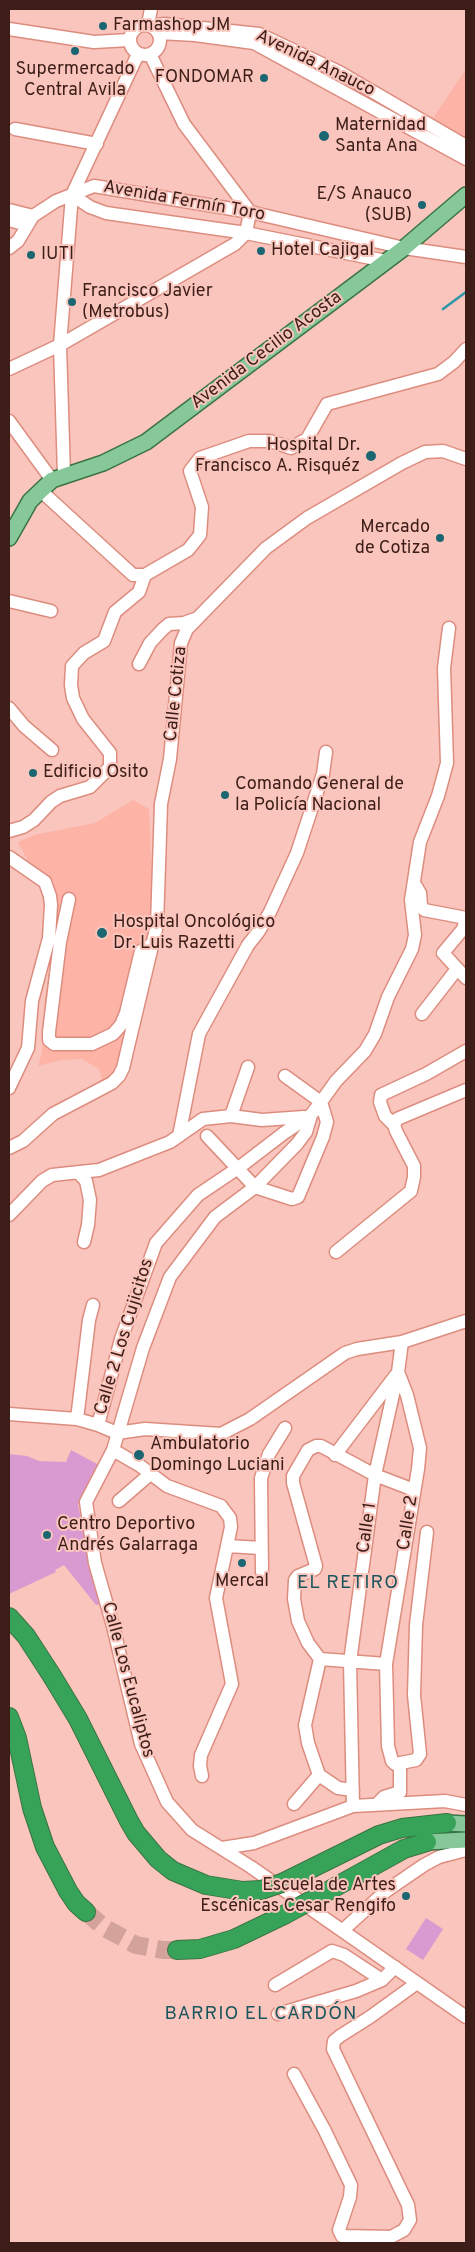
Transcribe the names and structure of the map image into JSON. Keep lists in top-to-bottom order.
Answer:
{
  "streets": {
    "main road": ["Avenida Cecilio Acosta"],
    "street": [
      "Avenida Anauco",
      "Avenida Fermín Toro",
      "Calle Cotiza",
      "Calle 2 Los Cujicitos",
      "Calle 2",
      "Calle 1",
      "Calle Los Eucaliptos"
    ]
  },
  "crossings": [
    ["Avenida Fermín Toro", "Avenida Cecilio Acosta"],
    ["Calle 2 Los Cujicitos", "Calle Los Eucaliptos"],
    ["Calle 2", "Calle 1"]
  ],
  "districts": ["EL RETIRO", "BARRIO EL CARDÓN"],
  "places": [
    "Farmashop JM",
    "Supermercado Central Avila",
    "FONDOMAR",
    "Maternidad Santa Ana",
    "E/S Anauco (SUB)",
    "Hotel Cajigal",
    "IUTI",
    "Francisco Javier (Metrobus)",
    "Hospital Dr. Francisco A. Risquéz",
    "Mercado de Cotiza",
    "Edificio Osito",
    "Comando General de la Policía Nacional",
    "Hospital Oncológico Dr. Luis Razetti",
    "Ambulatorio Domingo Luciani",
    "Centro Deportivo Andrés Galarraga",
    "Mercal",
    "Escuela de Artes Escénicas Cesar Rengifo"
  ]
}
